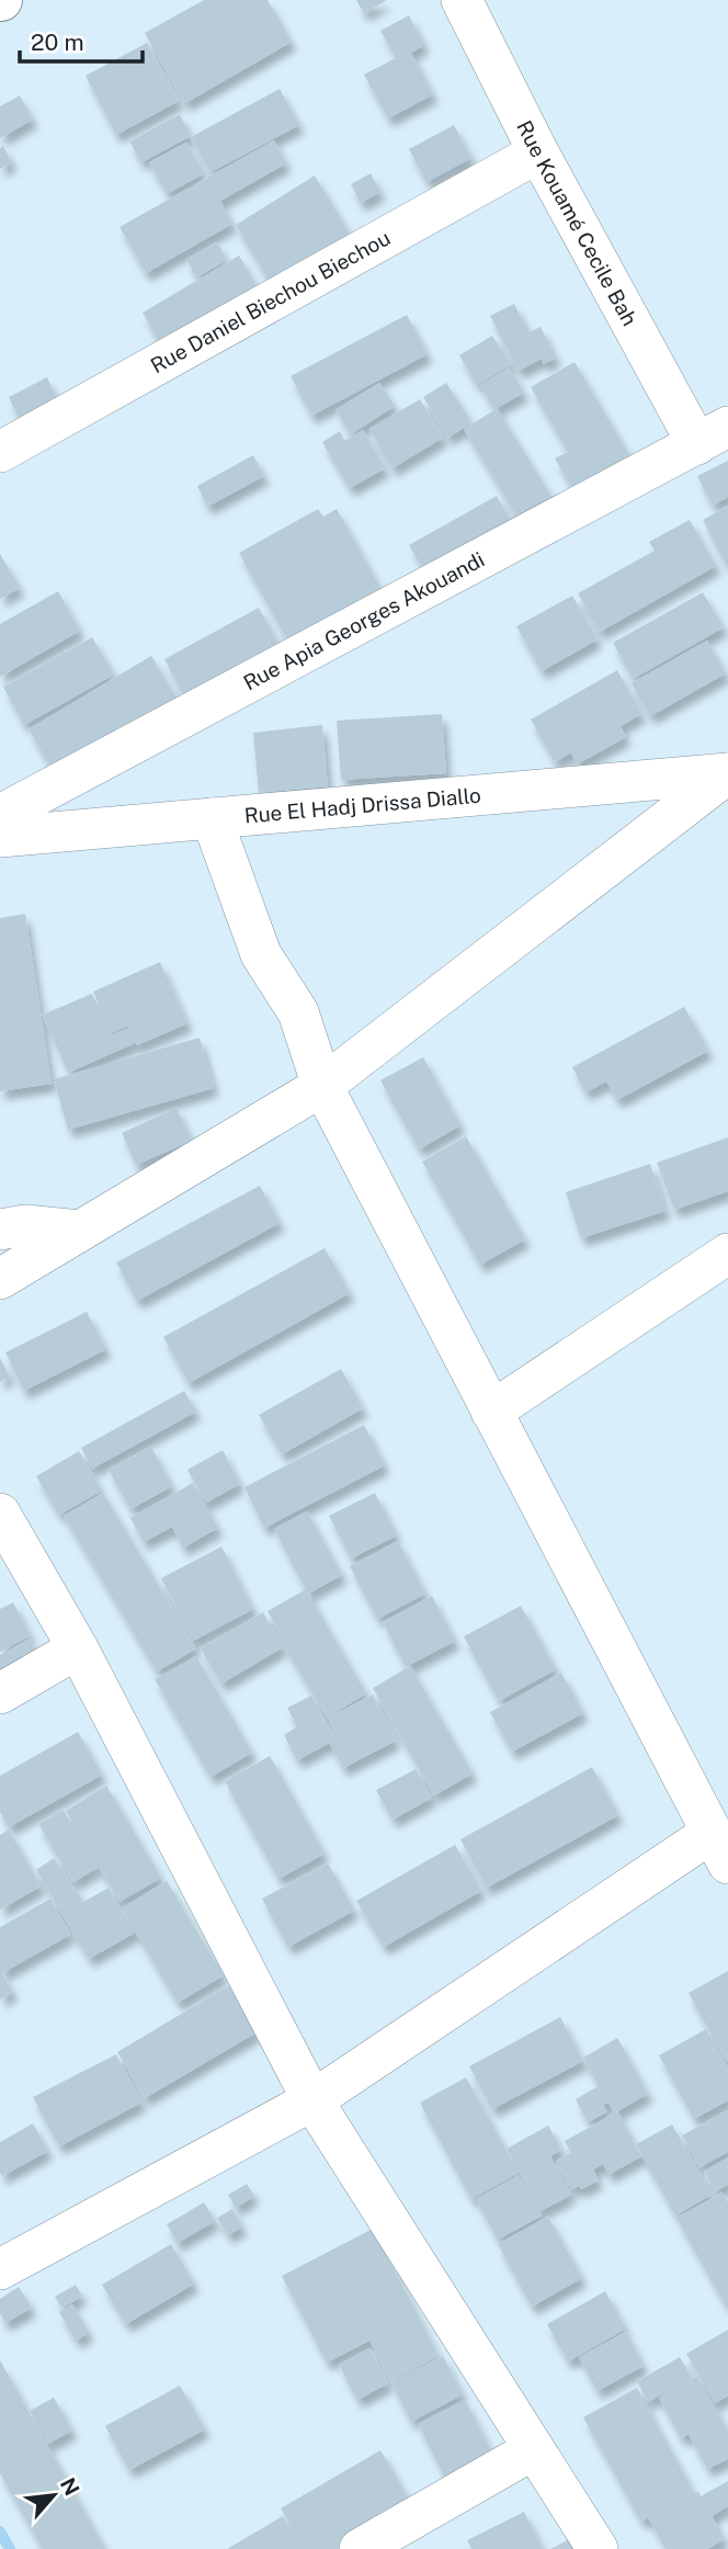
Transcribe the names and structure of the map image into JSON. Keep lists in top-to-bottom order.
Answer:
{
  "streets": {
    "street": [
      "Rue Kouamé Cecile Bah",
      "Rue Daniel Biechou Biechou",
      "Rue Apia Georges Akouandi",
      "Rue El Hadj Drissa Diallo"
    ]
  },
  "crossings": [
    ["Rue Kouamé Cecile Bah", "Rue Daniel Biechou Biechou"],
    ["Rue Kouamé Cecile Bah", "Rue Apia Georges Akouandi"]
  ],
  "scale_bar": "20 m",
  "north": "top right"
}
